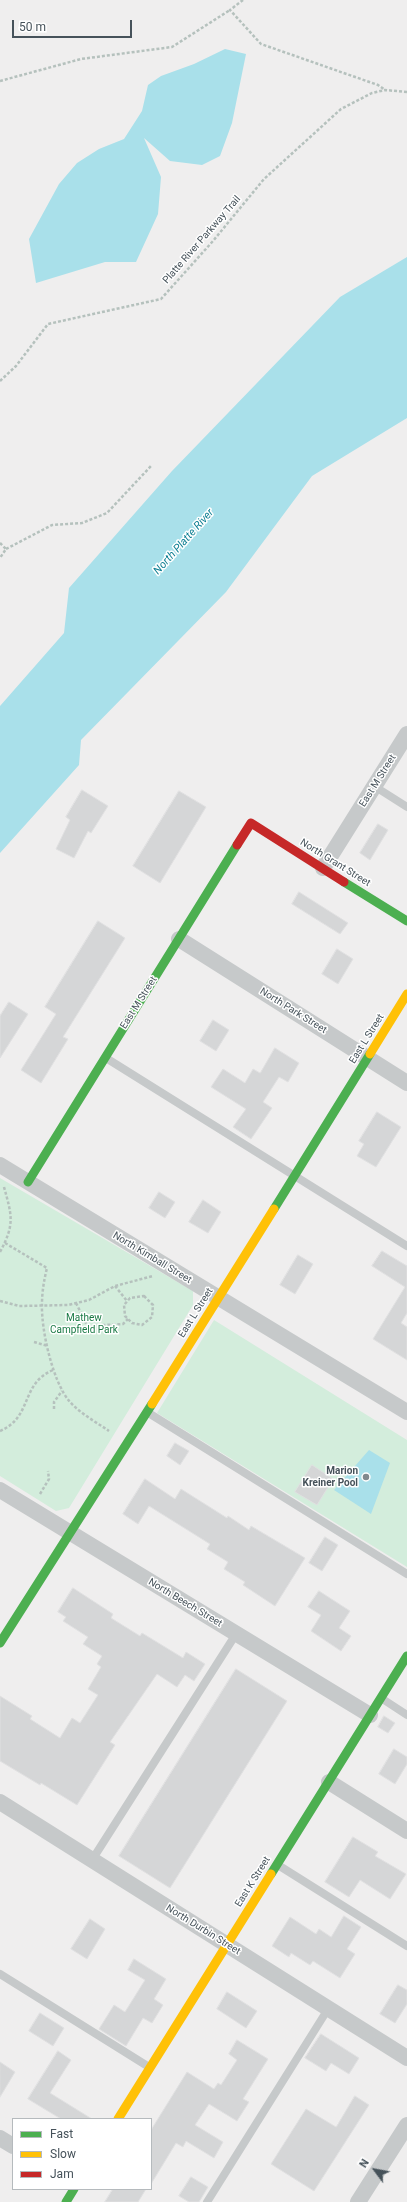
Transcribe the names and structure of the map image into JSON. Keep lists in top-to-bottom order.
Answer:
{
  "streets": {
    "street": [
      "East M Street",
      "North Grant Street",
      "North Park Street",
      "East L Street",
      "North Kimball Street",
      "North Beech Street",
      "East K Street",
      "North Durbin Street"
    ],
    "path": ["Platte River Parkway Trail"]
  },
  "crossings": [
    ["East M Street", "North Grant Street"],
    ["East M Street", "North Park Street"],
    ["East M Street", "North Kimball Street"],
    ["North Park Street", "East L Street"],
    ["East L Street", "North Kimball Street"],
    ["East L Street", "North Beech Street"],
    ["North Beech Street", "East K Street"],
    ["East K Street", "North Durbin Street"]
  ],
  "water": ["North Platte River"],
  "parks": ["Mathew Campfield Park"],
  "places": ["Marion Kreiner Pool"],
  "legend": ["Fast", "Slow", "Jam"],
  "scale_bar": "50 m",
  "north": "top left"
}
